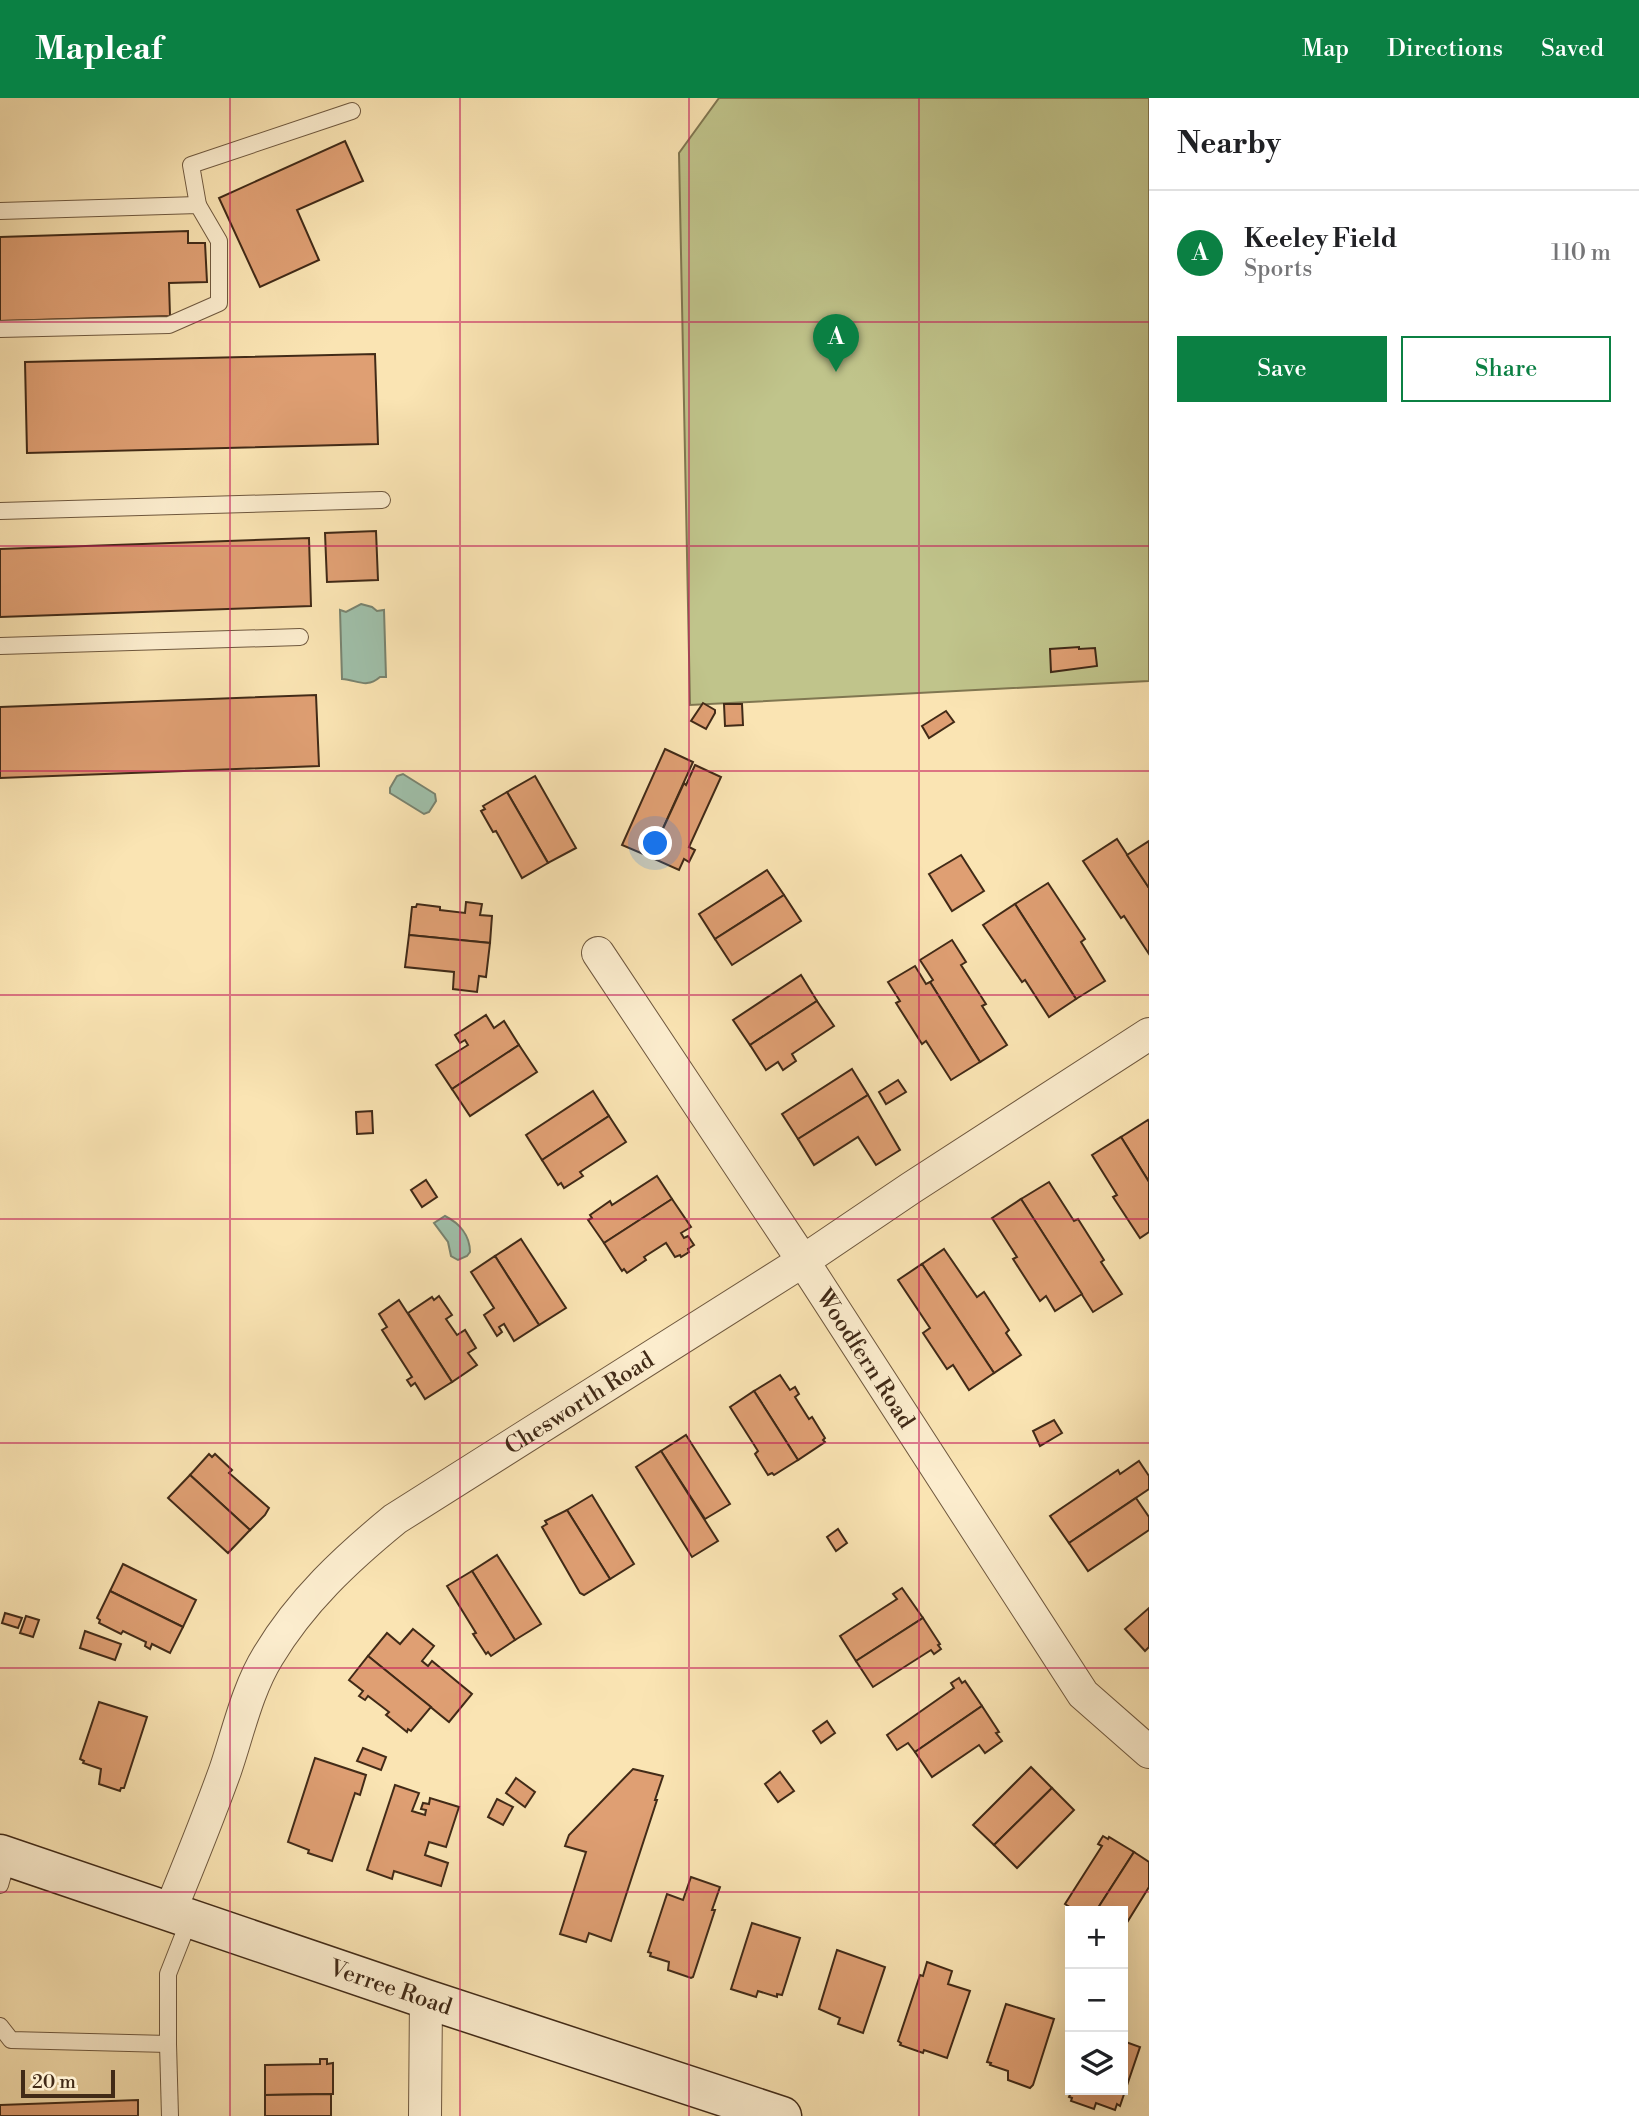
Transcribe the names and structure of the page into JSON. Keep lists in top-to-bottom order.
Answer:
{
  "streets": {
    "main road": ["Verree Road"],
    "street": ["Woodfern Road", "Chesworth Road"]
  },
  "crossings": [
    ["Woodfern Road", "Chesworth Road"],
    ["Chesworth Road", "Verree Road"]
  ],
  "scale_bar": "20 m",
  "page": {
    "header": "Mapleaf",
    "nav": ["Map", "Directions", "Saved"],
    "heading": "Nearby",
    "list": [
      {
        "mark": "A",
        "name": "Keeley Field",
        "note": "Sports",
        "value": "110 m"
      }
    ],
    "pins": "A",
    "buttons": ["Save", "Share"],
    "map_buttons": ["+", "−"],
    "scale": "20 m"
  }
}
